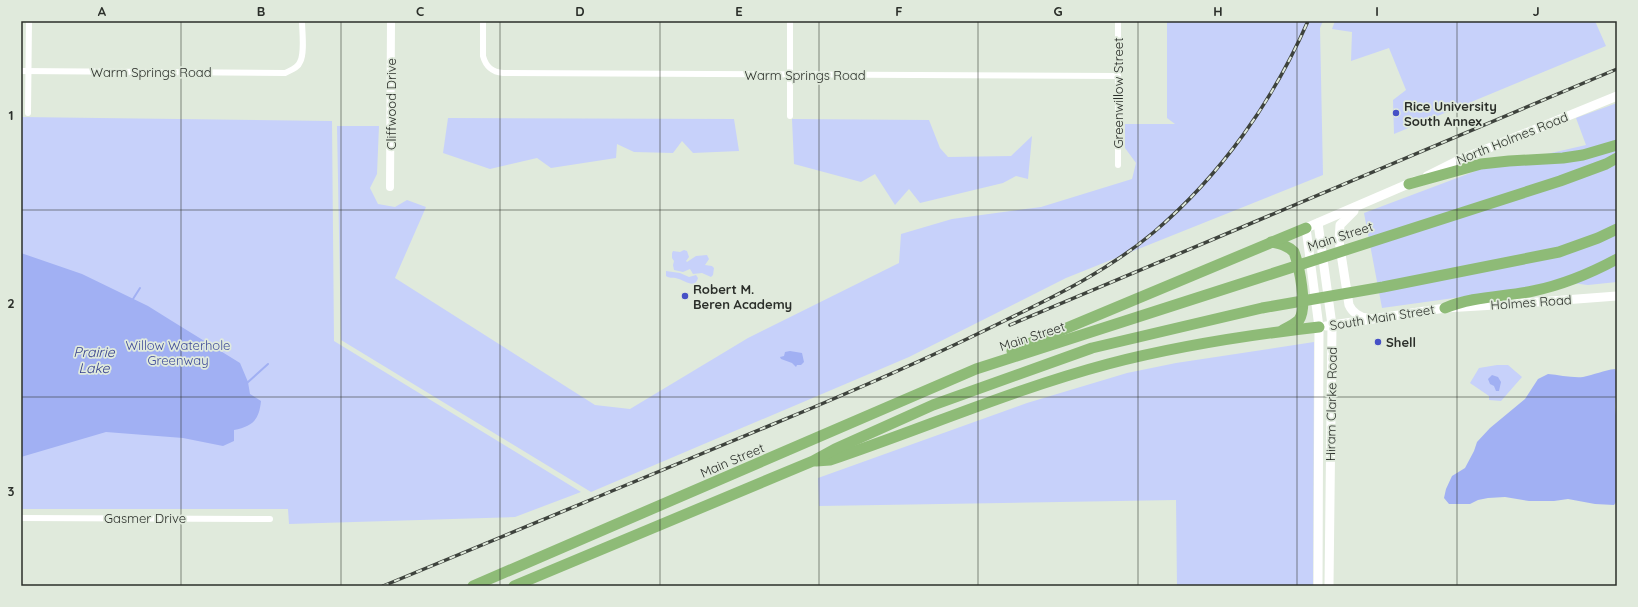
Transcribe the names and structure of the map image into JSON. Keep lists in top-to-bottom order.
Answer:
{
  "streets": {
    "highway": ["Main Street"],
    "main road": [
      "North Holmes Road",
      "Holmes Road",
      "South Main Street",
      "Hiram Clarke Road"
    ],
    "street": [
      "Warm Springs Road",
      "Greenwillow Street",
      "Cliffwood Drive",
      "Gasmer Drive"
    ]
  },
  "crossings": [
    ["Warm Springs Road", "Greenwillow Street"],
    ["Holmes Road", "South Main Street"],
    ["South Main Street", "Hiram Clarke Road"]
  ],
  "water": ["Prairie Lake"],
  "parks": ["Willow Waterhole Greenway"],
  "places": ["Rice University South Annex", "Robert M. Beren Academy", "Shell"],
  "grid": {
    "columns": [
      "A",
      "B",
      "C",
      "D",
      "E",
      "F",
      "G",
      "H",
      "I",
      "J"
    ],
    "rows": ["1", "2", "3"]
  }
}
